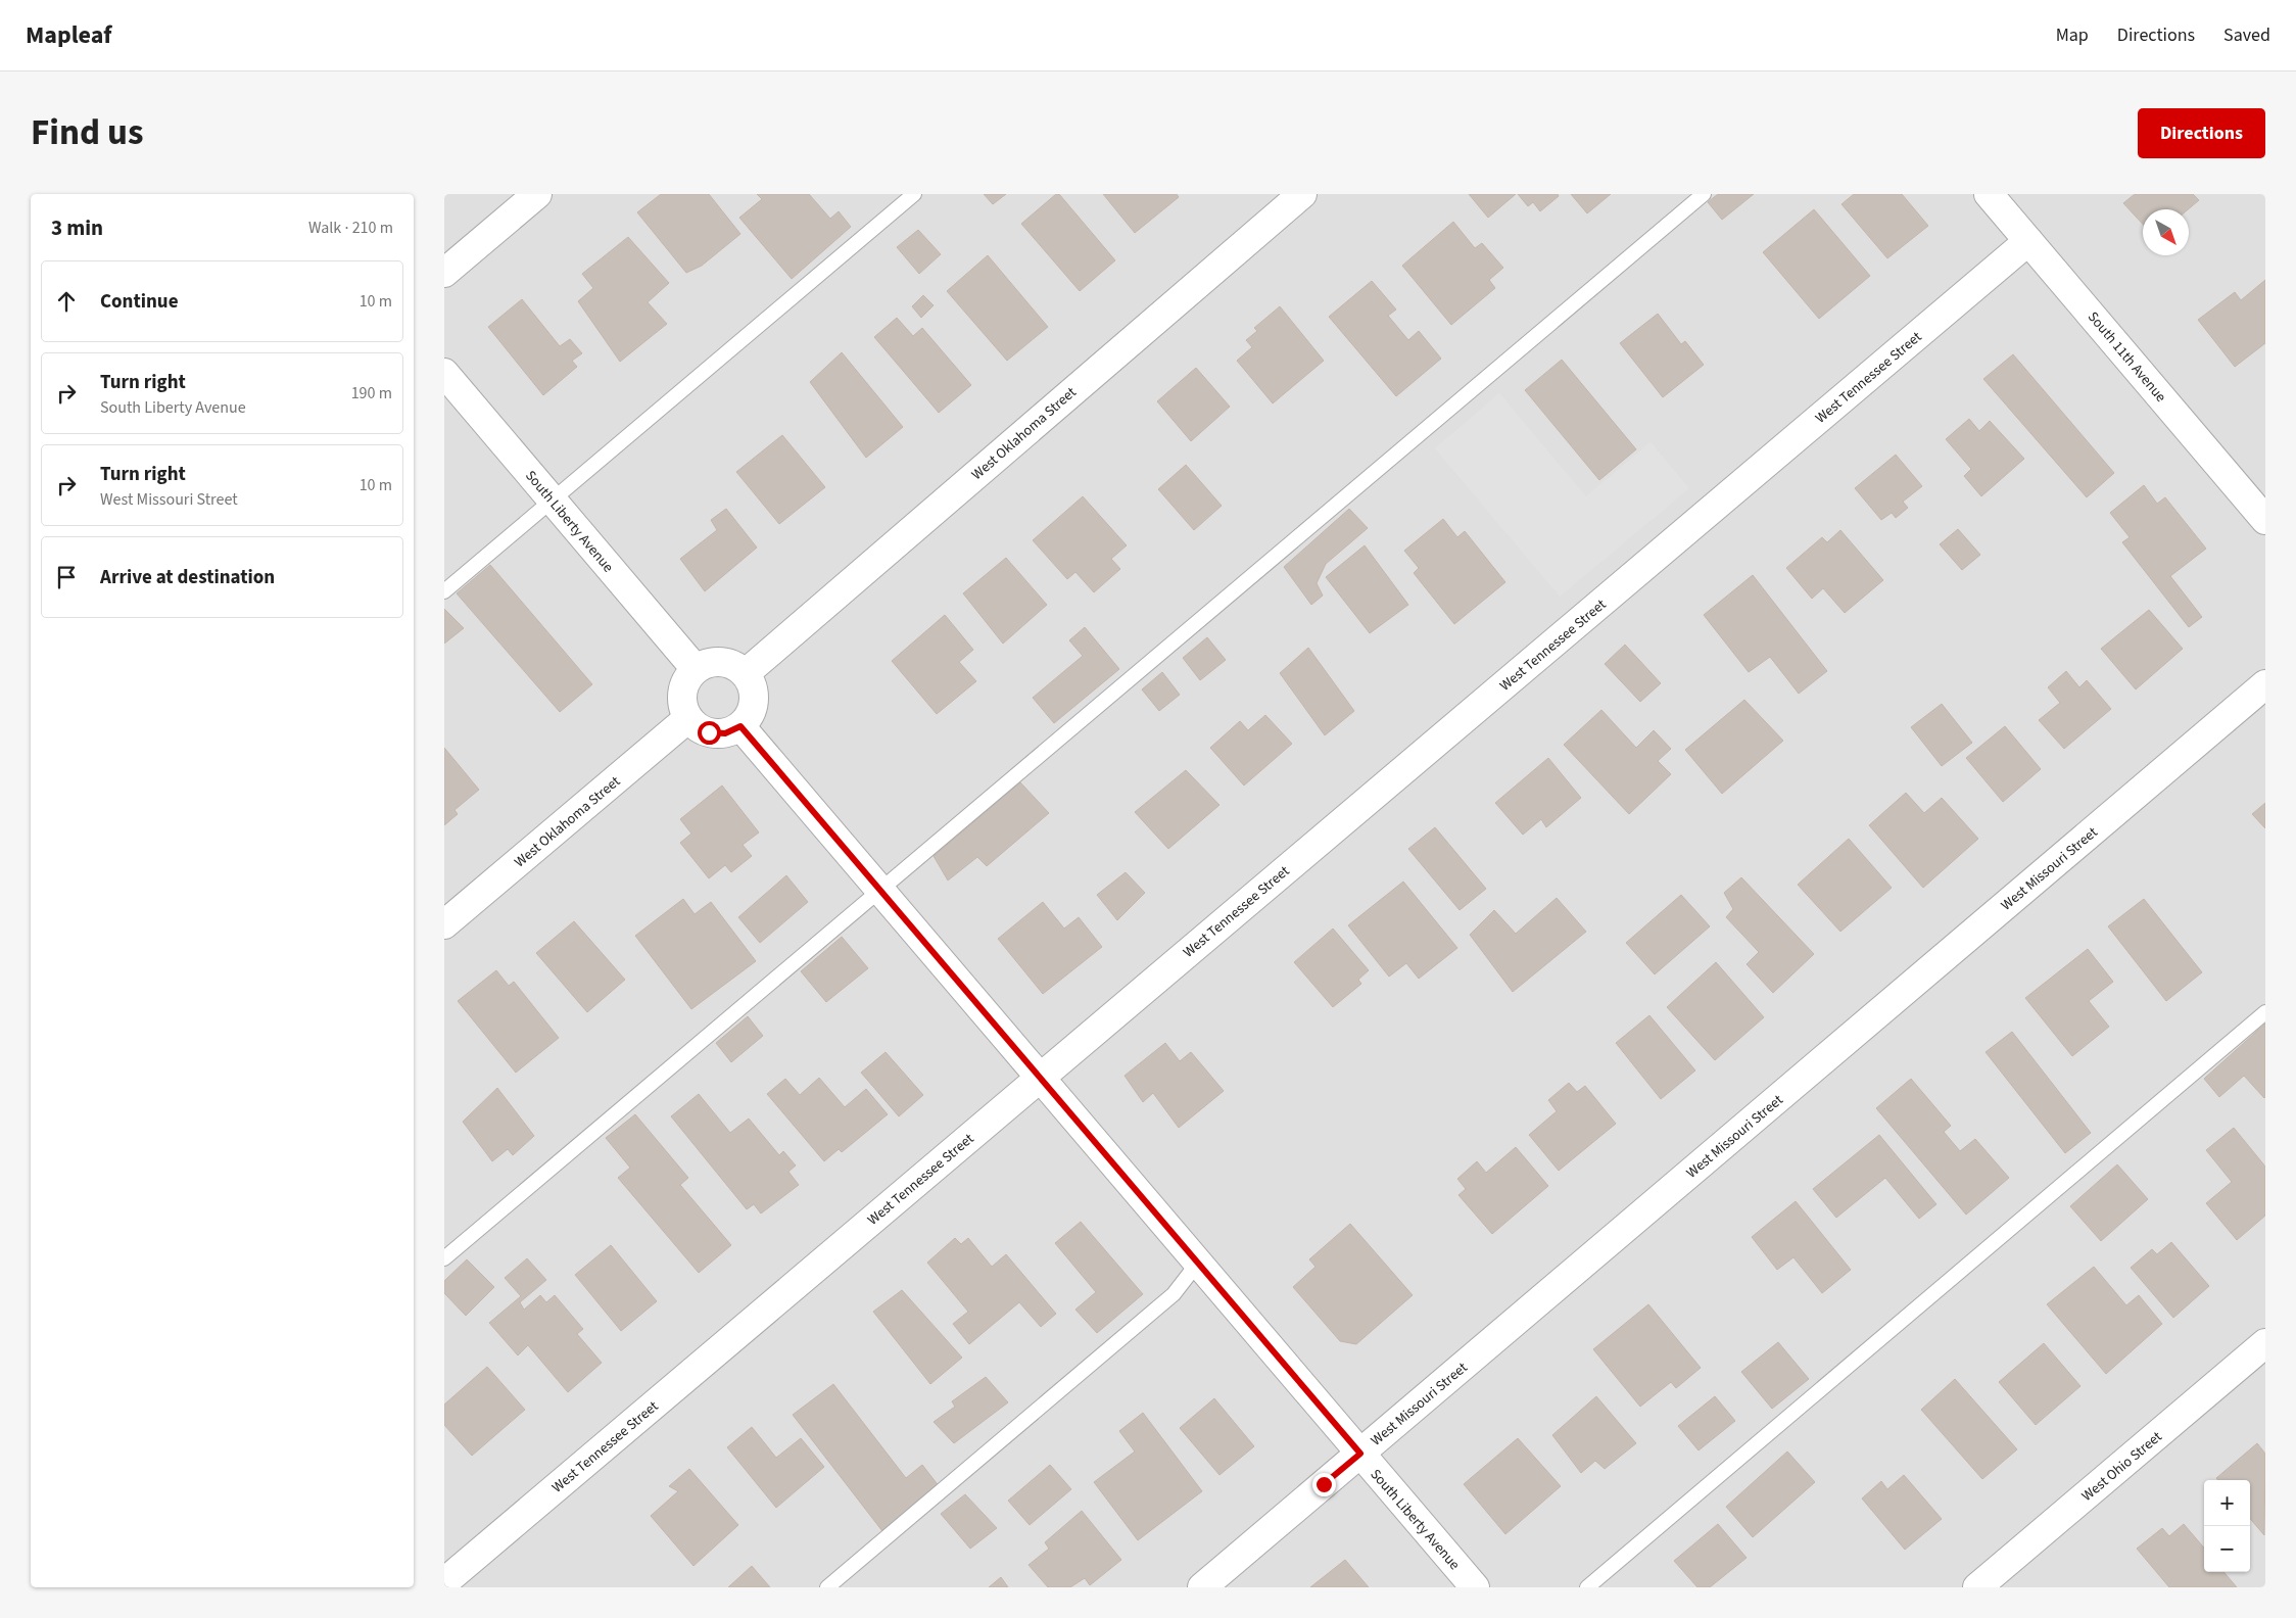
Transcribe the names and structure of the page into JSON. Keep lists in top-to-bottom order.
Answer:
{
  "streets": {
    "street": [
      "South 11th Avenue",
      "West Tennessee Street",
      "West Oklahoma Street",
      "South Liberty Avenue",
      "West Missouri Street",
      "West Ohio Street"
    ]
  },
  "crossings": [
    ["South 11th Avenue", "West Tennessee Street"],
    ["West Tennessee Street", "South Liberty Avenue"],
    ["West Oklahoma Street", "South Liberty Avenue"],
    ["South Liberty Avenue", "West Missouri Street"]
  ],
  "north": "bottom right",
  "page": {
    "header": "Mapleaf",
    "nav": ["Map", "Directions", "Saved"],
    "title": "Find us",
    "buttons": "Directions",
    "heading": ["3 min", "Walk · 210 m"],
    "list": [
      ["Continue", "10 m"],
      ["Turn right", "South Liberty Avenue", "190 m"],
      ["Turn right", "West Missouri Street", "10 m"],
      "Arrive at destination"
    ],
    "map_buttons": ["+", "−"]
  }
}
